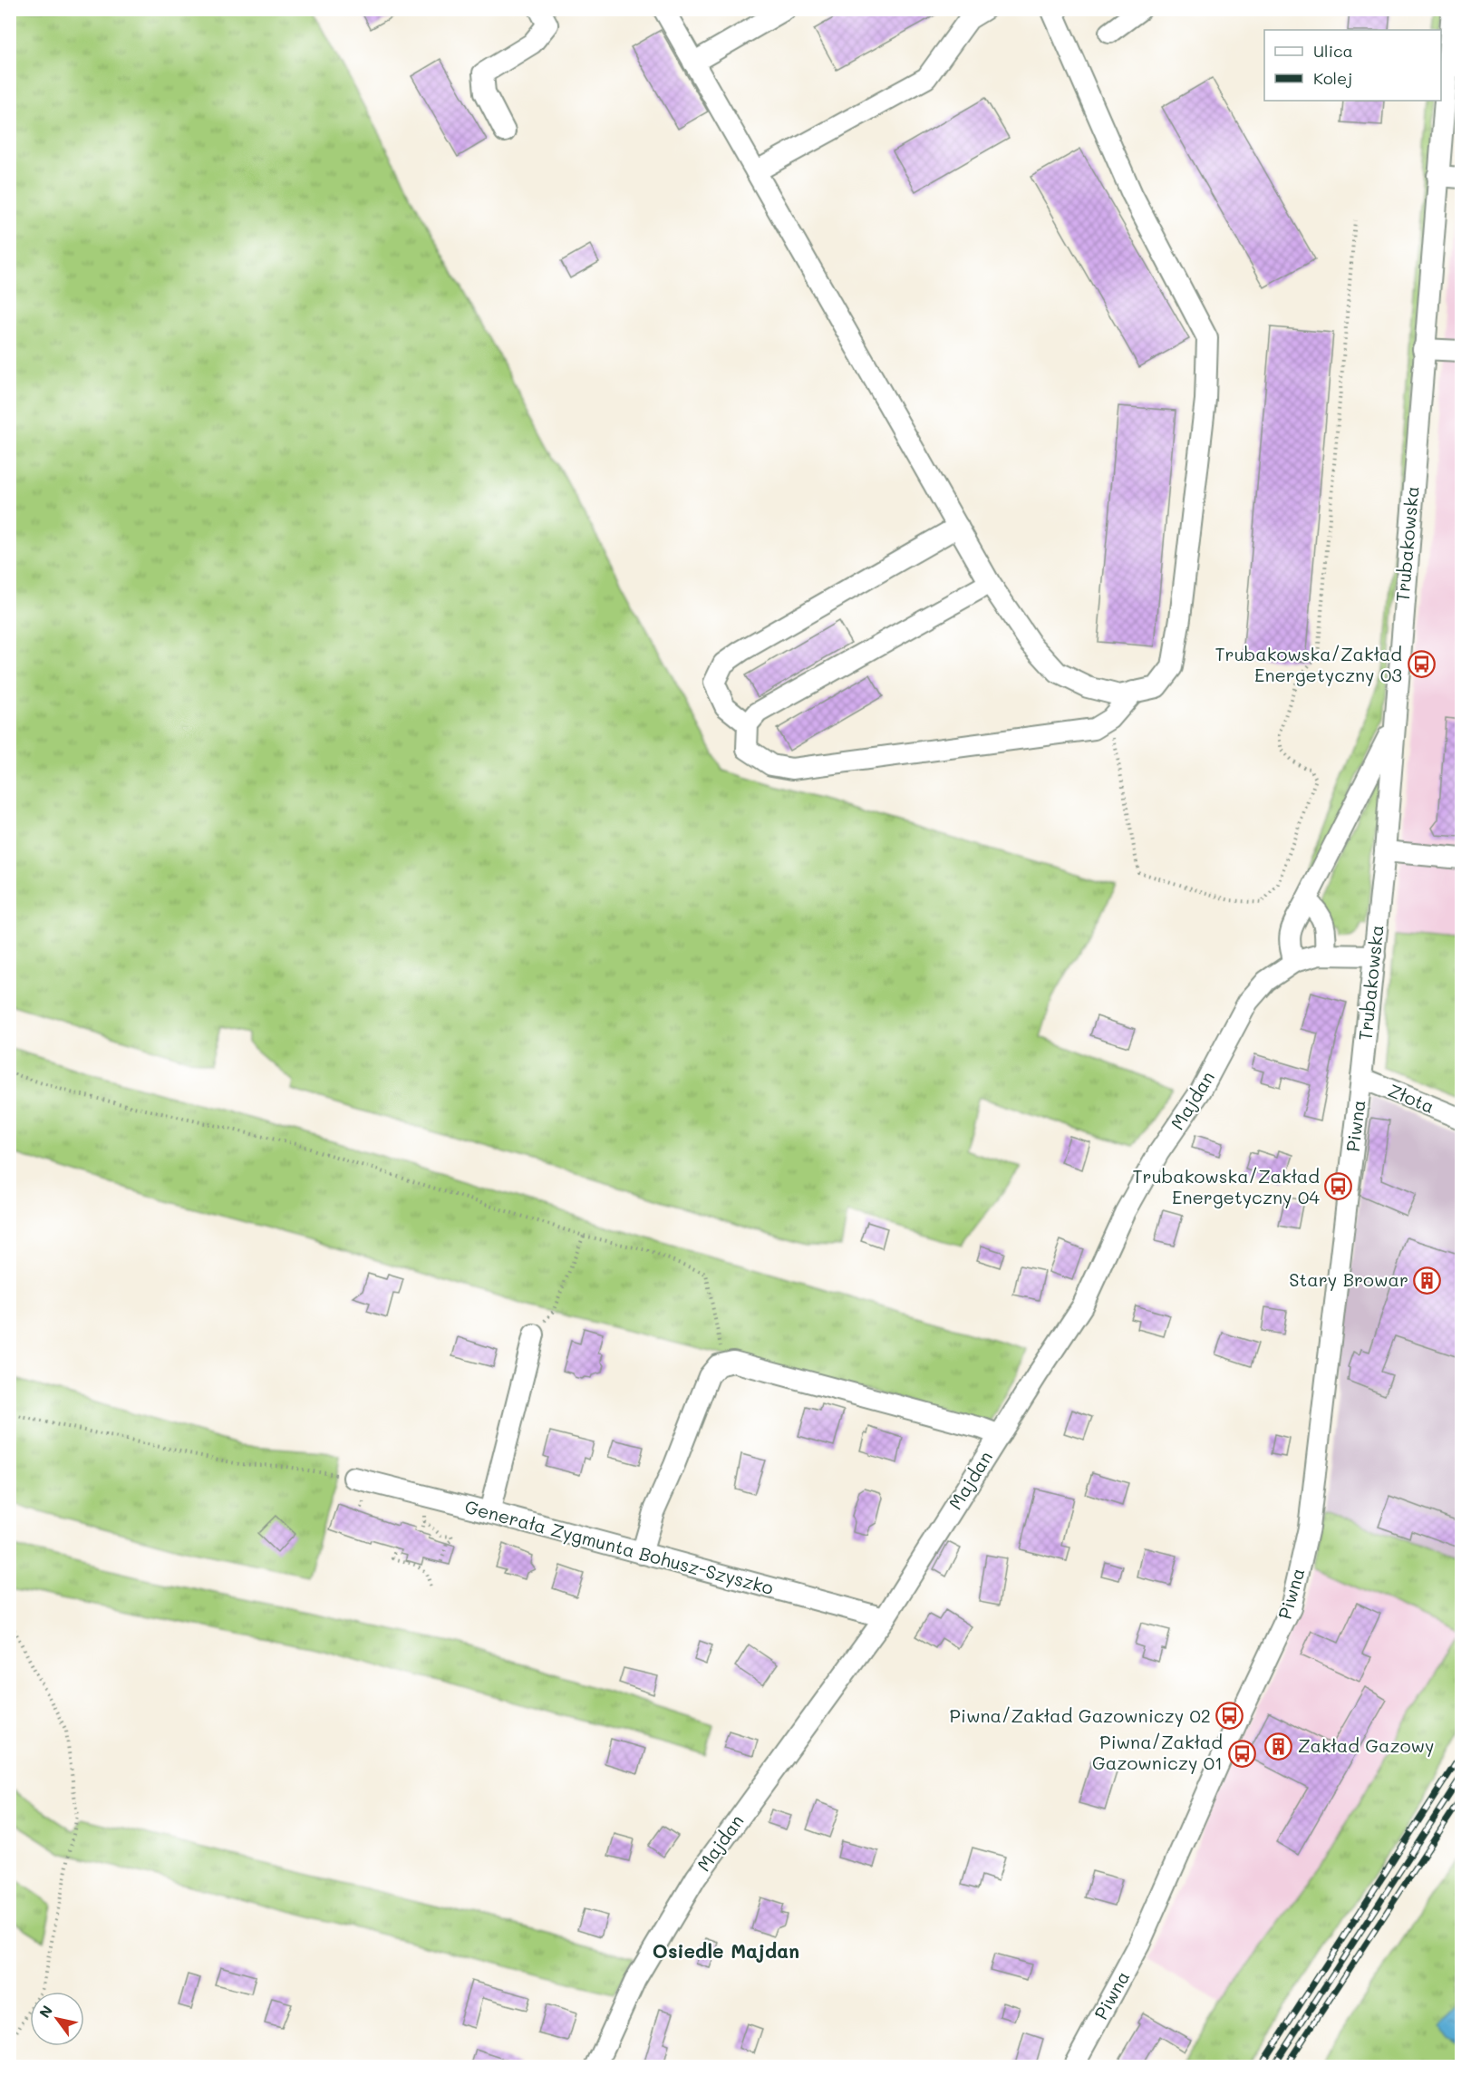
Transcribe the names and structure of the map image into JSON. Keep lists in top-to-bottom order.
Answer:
{
  "streets": {
    "street": [
      "Trubakowska",
      "Złota",
      "Majdan",
      "Piwna",
      "Generała Zygmunta Bohusz-Szyszko"
    ]
  },
  "crossings": [
    ["Trubakowska", "Złota"],
    ["Trubakowska", "Majdan"],
    ["Trubakowska", "Piwna"],
    ["Złota", "Piwna"],
    ["Majdan", "Generała Zygmunta Bohusz-Szyszko"]
  ],
  "districts": ["Osiedle Majdan"],
  "places": {
    "bus stop": [
      "Trubakowska/Zakład Energetyczny 03",
      "Trubakowska/Zakład Energetyczny 04",
      "Piwna/Zakład Gazowniczy 02",
      "Piwna/Zakład Gazowniczy 01"
    ],
    "building": ["Stary Browar", "Zakład Gazowy"]
  },
  "legend": ["Ulica", "Kolej"],
  "north": "top left"
}
